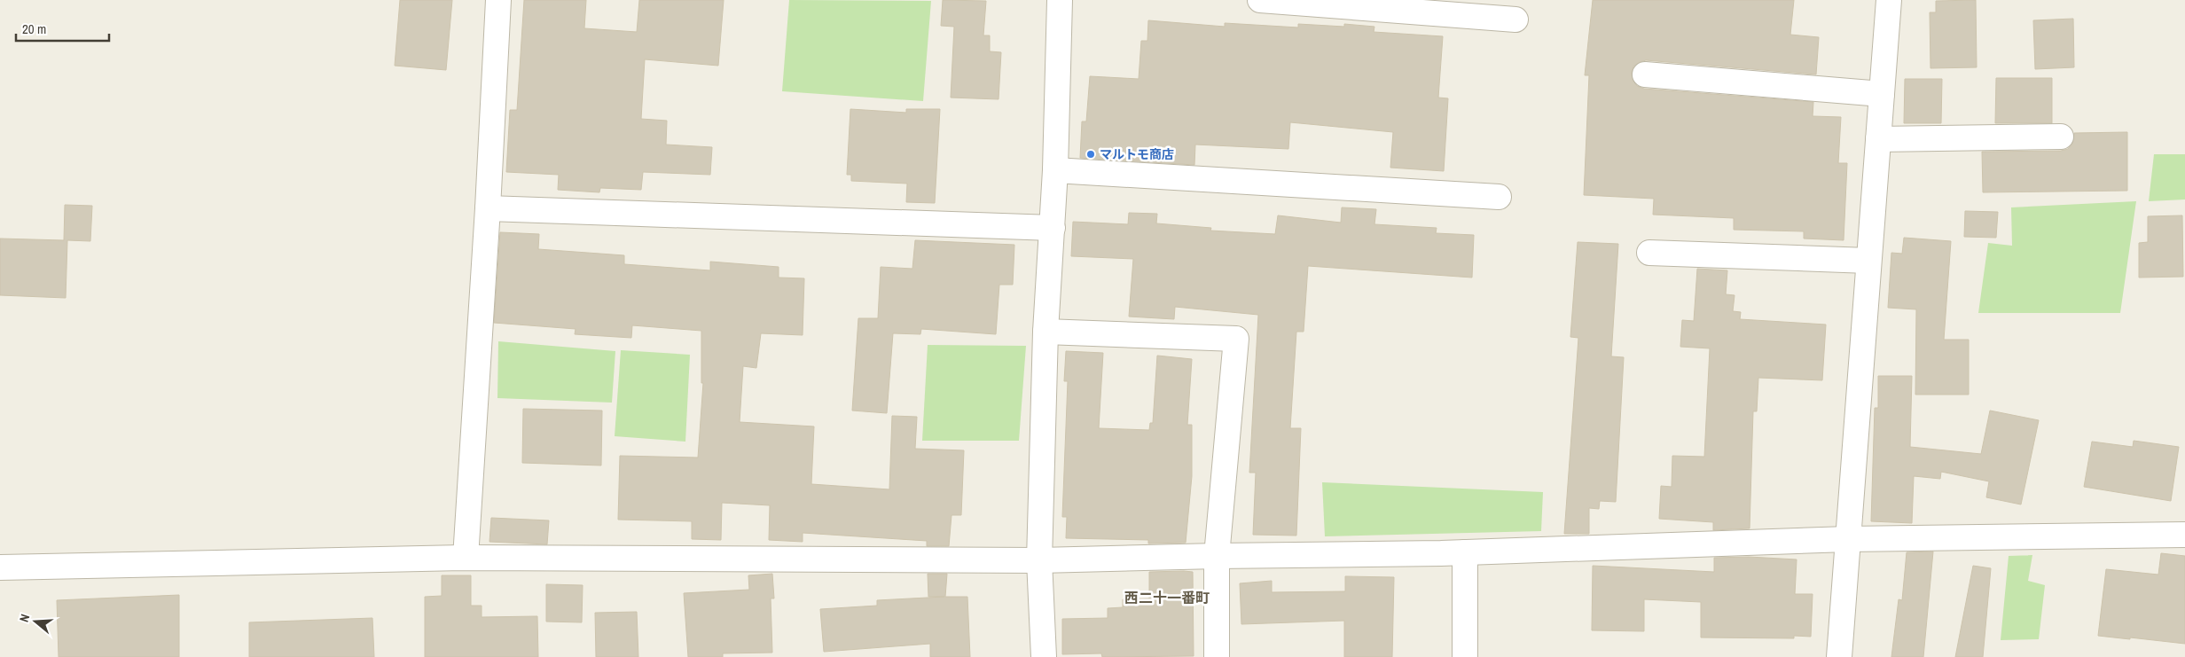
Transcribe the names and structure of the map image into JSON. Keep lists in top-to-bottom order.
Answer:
{
  "districts": ["西二十一番町"],
  "places": ["マルトモ商店"],
  "scale_bar": "20 m",
  "north": "left"
}
